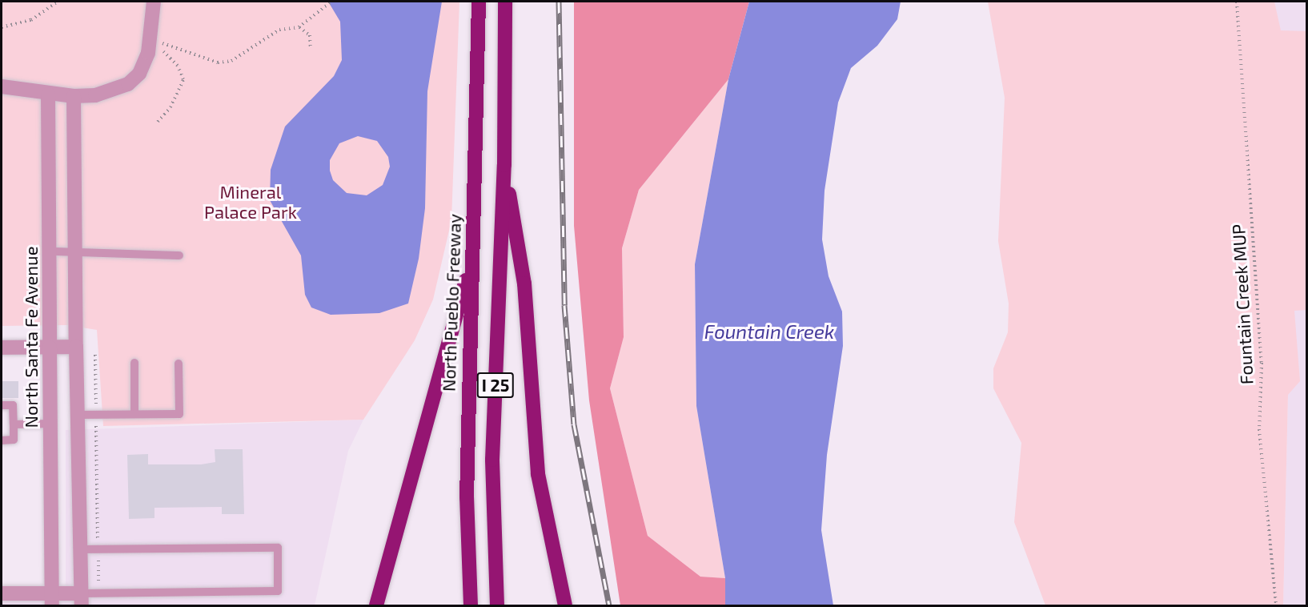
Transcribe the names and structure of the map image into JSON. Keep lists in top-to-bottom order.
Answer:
{
  "streets": {
    "highway": ["North Pueblo Freeway", "I 25"],
    "street": ["North Santa Fe Avenue"],
    "path": ["Fountain Creek MUP"]
  },
  "water": ["Fountain Creek"],
  "parks": ["Mineral Palace Park"]
}
